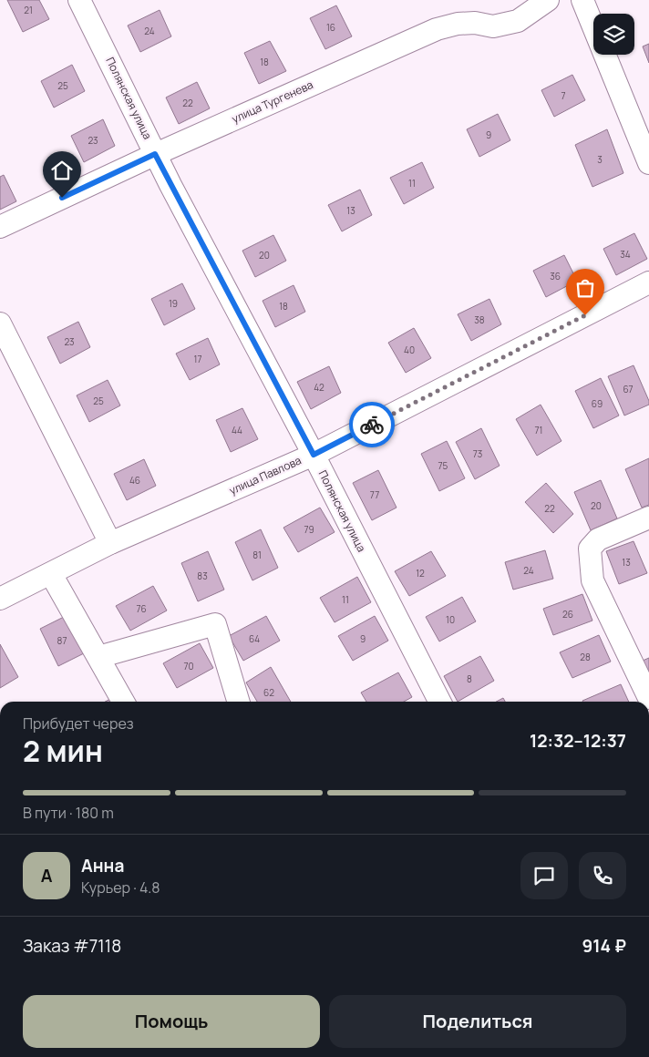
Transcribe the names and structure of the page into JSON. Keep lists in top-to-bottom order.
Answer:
{
  "streets": {
    "street": ["Полянская улица", "улица Тургенева", "улица Павлова"]
  },
  "crossings": [
    ["Полянская улица", "улица Тургенева"],
    ["Полянская улица", "улица Павлова"]
  ],
  "house_numbers": [
    "21",
    "16",
    "24",
    "18",
    "25",
    "7",
    "22",
    "9",
    "23",
    "3",
    "11",
    "13",
    "34",
    "20",
    "36",
    "19",
    "18",
    "38",
    "23",
    "40",
    "17",
    "42",
    "67",
    "25",
    "69",
    "44",
    "71",
    "73",
    "75",
    "46",
    "77",
    "20",
    "22",
    "79",
    "81",
    "13",
    "24",
    "12",
    "83",
    "11",
    "76",
    "26",
    "10",
    "64",
    "9",
    "87",
    "28",
    "70",
    "8",
    "62"
  ],
  "page": {
    "heading": ["2 мин", "Прибудет через", "12:32–12:37"],
    "panel": [
      "Анна",
      "Курьер · 4.8",
      "Заказ #7118",
      "914 ₽"
    ],
    "bar": "В пути · 180 m",
    "round": "А",
    "buttons": ["Помощь", "Поделиться"]
  }
}
